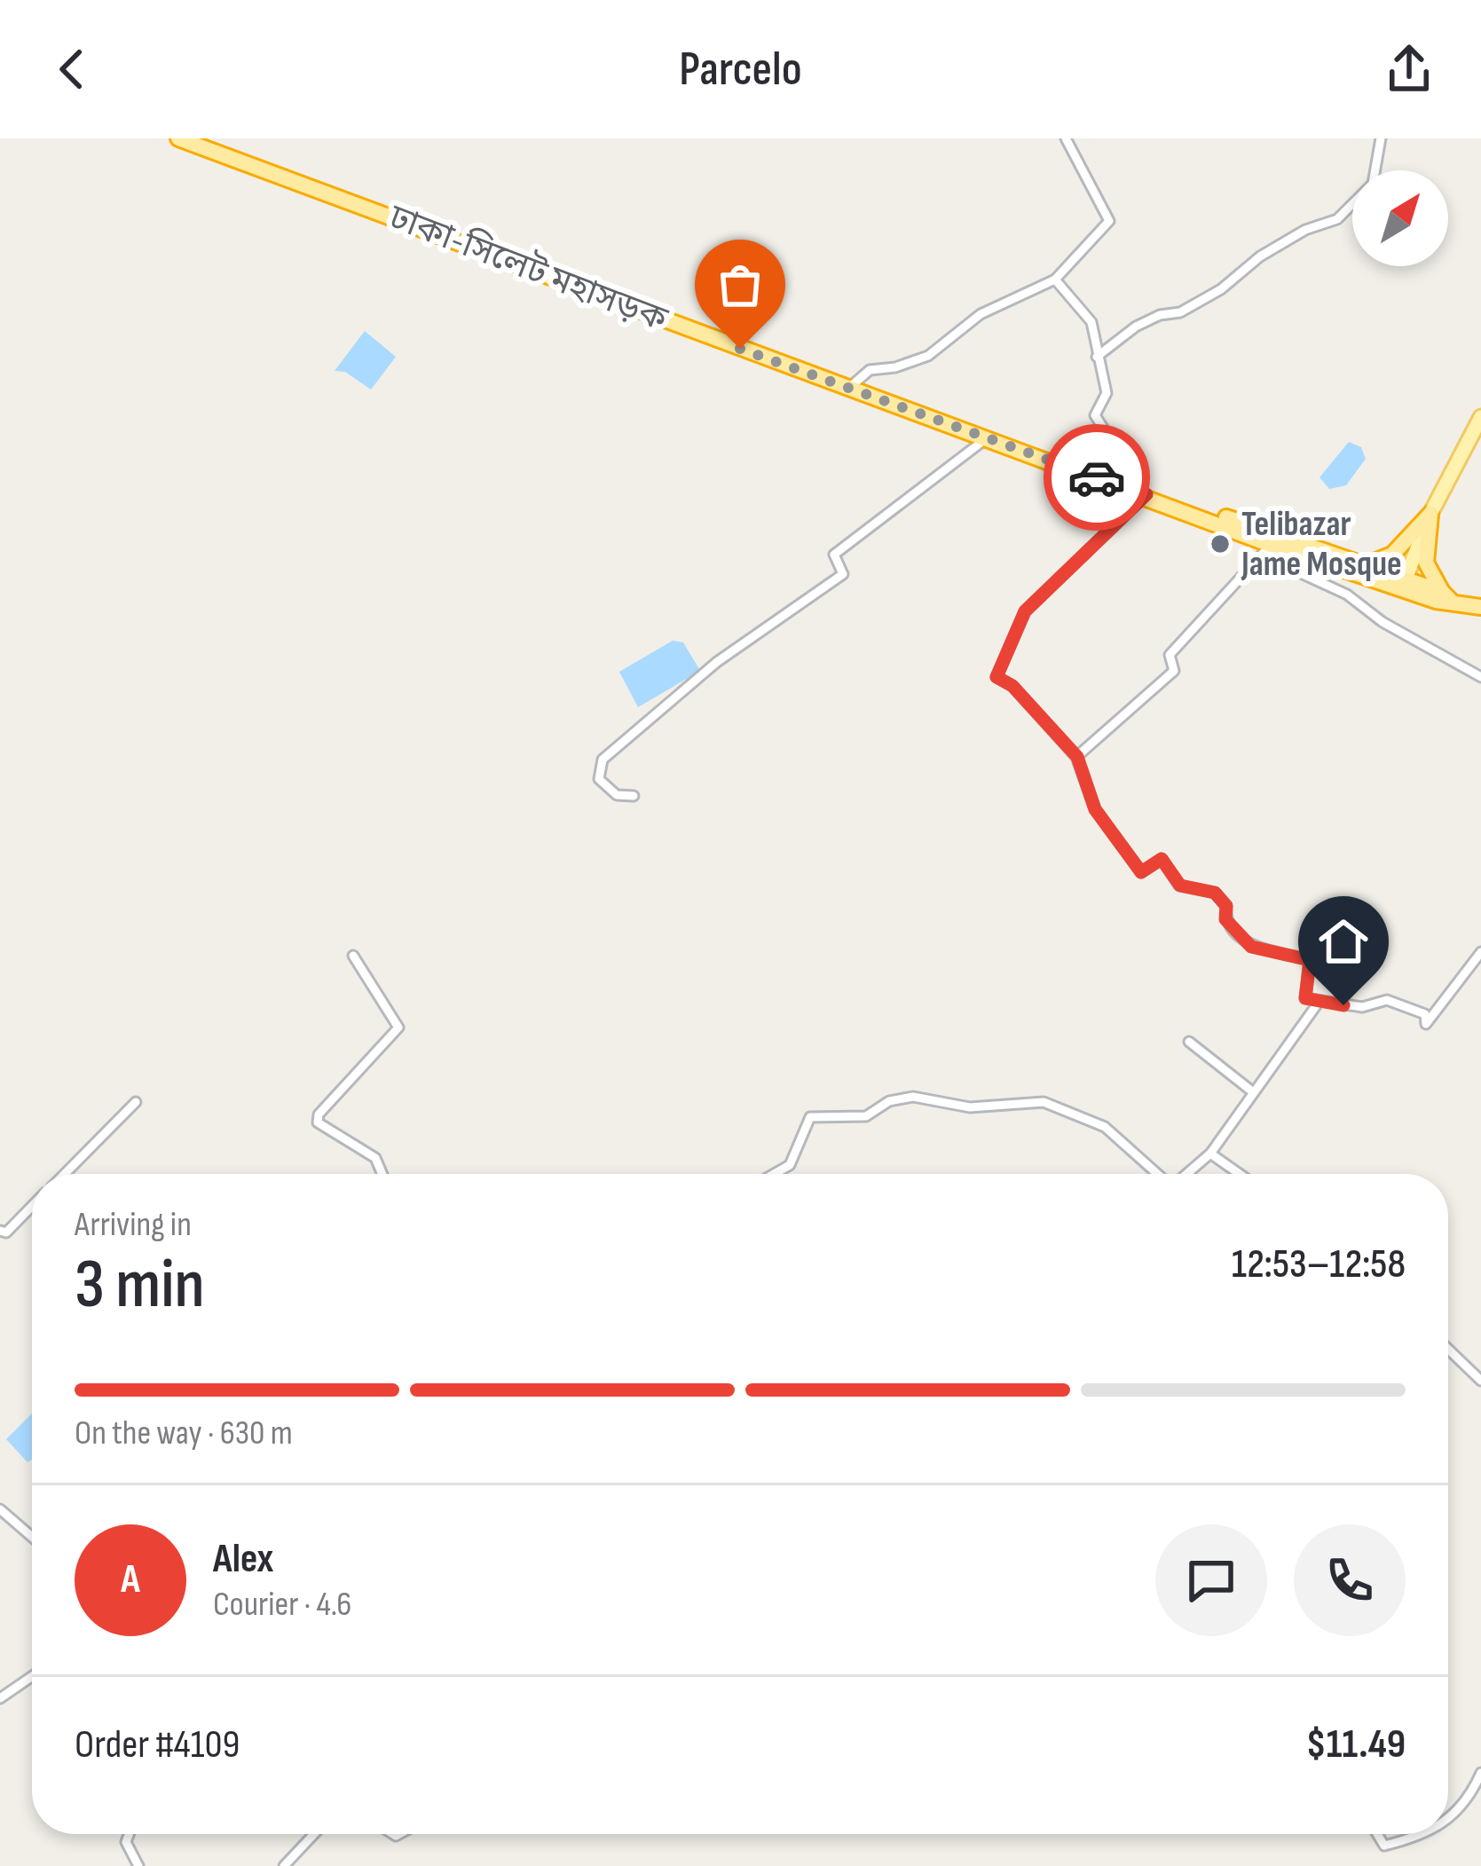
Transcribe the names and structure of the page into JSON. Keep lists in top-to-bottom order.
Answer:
{
  "streets": {
    "highway": ["ঢাকা-সিলেট মহাসড়ক"]
  },
  "places": ["Telibazar Jame Mosque"],
  "north": "top right",
  "page": {
    "header": "Parcelo",
    "heading": ["3 min", "Arriving in", "12:53–12:58"],
    "panel": [
      "Alex",
      "Courier · 4.6",
      "Order #4109",
      "$11.49"
    ],
    "bar": "On the way · 630 m",
    "round": "A"
  }
}
